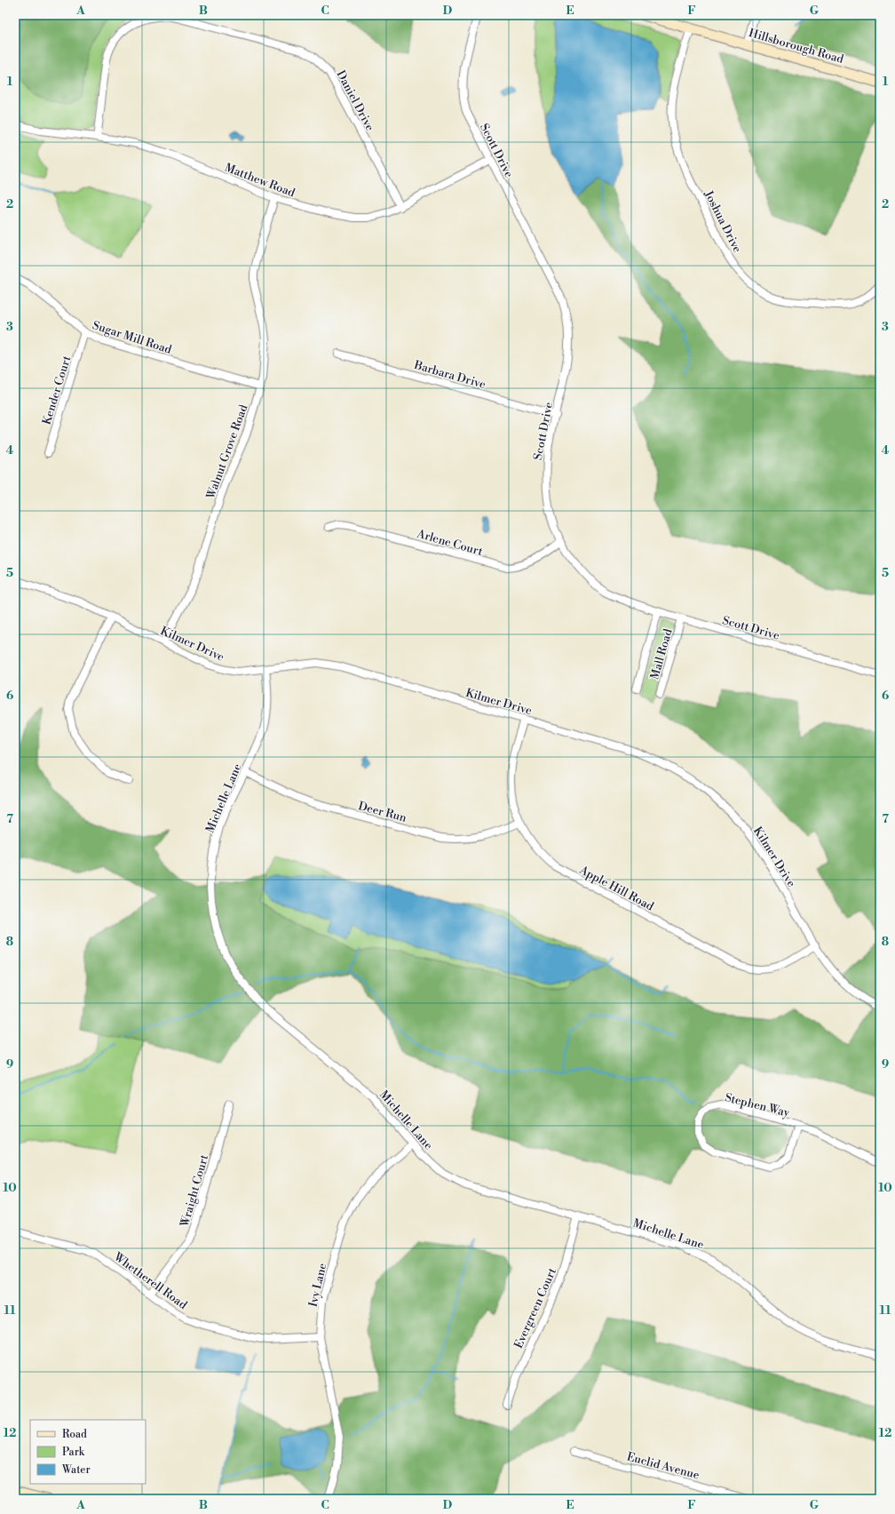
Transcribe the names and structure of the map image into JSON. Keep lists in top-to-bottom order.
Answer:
{
  "streets": {
    "street": [
      "Hillsborough Road",
      "Daniel Drive",
      "Scott Drive",
      "Matthew Road",
      "Joshua Drive",
      "Sugar Mill Road",
      "Barbara Drive",
      "Kender Court",
      "Walnut Grove Road",
      "Arlene Court",
      "Kilmer Drive",
      "Mall Road",
      "Michelle Lane",
      "Deer Run",
      "Apple Hill Road",
      "Stephen Way",
      "Wraight Court",
      "Whetherell Road",
      "Ivy Lane",
      "Evergreen Court",
      "Euclid Avenue"
    ]
  },
  "crossings": [
    ["Hillsborough Road", "Joshua Drive"],
    ["Daniel Drive", "Matthew Road"],
    ["Scott Drive", "Matthew Road"],
    ["Scott Drive", "Barbara Drive"],
    ["Scott Drive", "Arlene Court"],
    ["Scott Drive", "Mall Road"],
    ["Matthew Road", "Walnut Grove Road"],
    ["Sugar Mill Road", "Kender Court"],
    ["Sugar Mill Road", "Walnut Grove Road"],
    ["Walnut Grove Road", "Kilmer Drive"],
    ["Kilmer Drive", "Michelle Lane"],
    ["Kilmer Drive", "Apple Hill Road"],
    ["Michelle Lane", "Deer Run"],
    ["Michelle Lane", "Ivy Lane"],
    ["Michelle Lane", "Evergreen Court"],
    ["Deer Run", "Apple Hill Road"],
    ["Wraight Court", "Whetherell Road"],
    ["Whetherell Road", "Ivy Lane"]
  ],
  "legend": ["Road", "Park", "Water"],
  "grid": {
    "columns": [
      "A",
      "B",
      "C",
      "D",
      "E",
      "F",
      "G"
    ],
    "rows": [
      "1",
      "2",
      "3",
      "4",
      "5",
      "6",
      "7",
      "8",
      "9",
      "10",
      "11",
      "12"
    ]
  }
}
